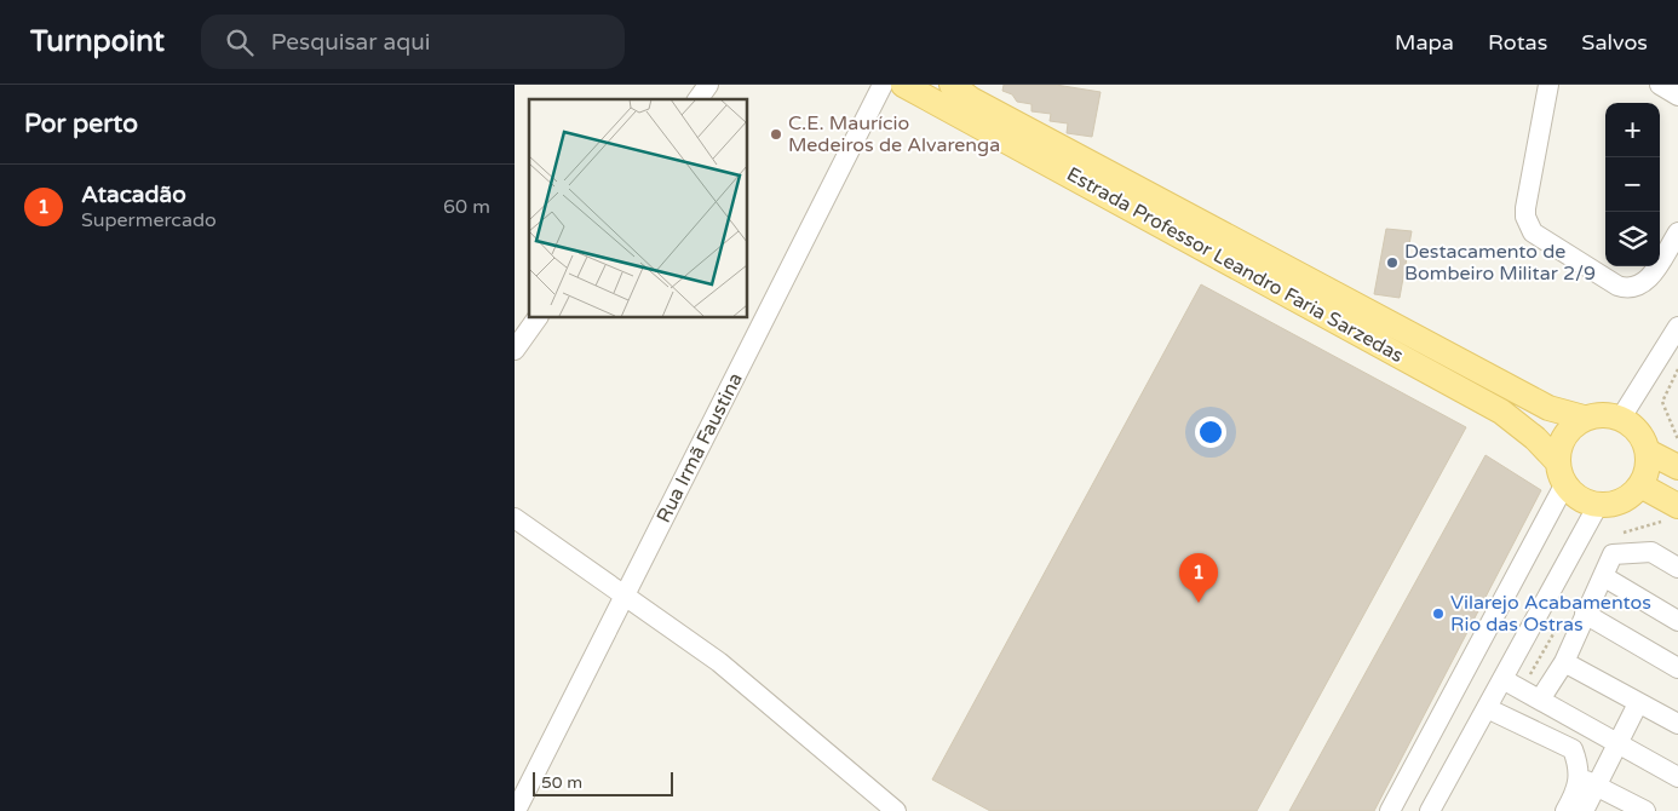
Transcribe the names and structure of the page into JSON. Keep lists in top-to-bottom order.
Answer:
{
  "streets": {
    "main road": ["Estrada Professor Leandro Faria Sarzedas"],
    "street": ["Rua Irmã Faustina"]
  },
  "places": ["C.E. Maurício Medeiros de Alvarenga", "Destacamento de Bombeiro Militar 2/9", "Vilarejo Acabamentos Rio das Ostras"],
  "scale_bar": "50 m",
  "page": {
    "header": "Turnpoint",
    "search": "Pesquisar aqui",
    "nav": ["Mapa", "Rotas", "Salvos"],
    "heading": "Por perto",
    "map_buttons": ["+", "−"],
    "list": [
      {
        "mark": "1",
        "name": "Atacadão",
        "note": "Supermercado",
        "value": "60 m"
      }
    ],
    "pins": "1",
    "scale": "50 m"
  }
}
